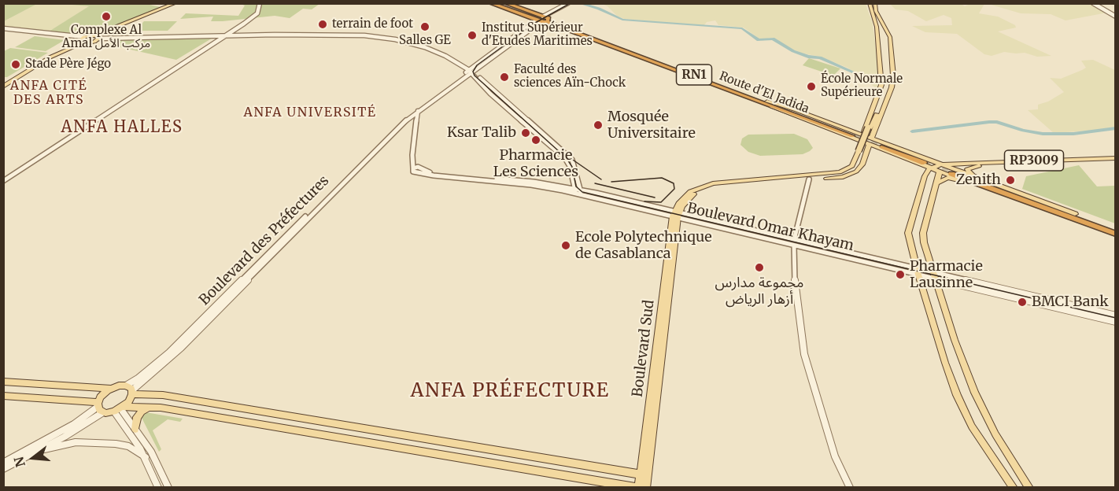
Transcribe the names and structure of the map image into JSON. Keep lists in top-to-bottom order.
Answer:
{
  "streets": {
    "highway": ["RN1", "Route d'El Jadida"],
    "main road": ["RP3009", "Boulevard Sud"],
    "street": ["Boulevard Omar Khayam", "Boulevard des Préfectures"]
  },
  "crossings": [
    ["RN1", "Route d'El Jadida"],
    ["Route d'El Jadida", "Boulevard des Préfectures"],
    ["Boulevard Omar Khayam", "Boulevard Sud"]
  ],
  "districts": [
    "ANFA CITÉ DES ARTS",
    "ANFA UNIVERSITÉ",
    "ANFA HALLES",
    "ANFA PRÉFECTURE"
  ],
  "places": [
    "Complexe Al Amal مركب الأمل",
    "terrain de foot",
    "Salles GE",
    "Institut Supérieur d'Etudes Maritimes",
    "Stade Père Jégo",
    "Faculté des sciences Aïn-Chock",
    "École Normale Supérieure",
    "Mosquée Universitaire",
    "Ksar Talib",
    "Pharmacie Les Sciences",
    "Zenith",
    "Ecole Polytechnique de Casablanca",
    "مجموعة مدارس أزهار الرياض",
    "Pharmacie Lausinne",
    "BMCI Bank"
  ],
  "north": "left"
}
